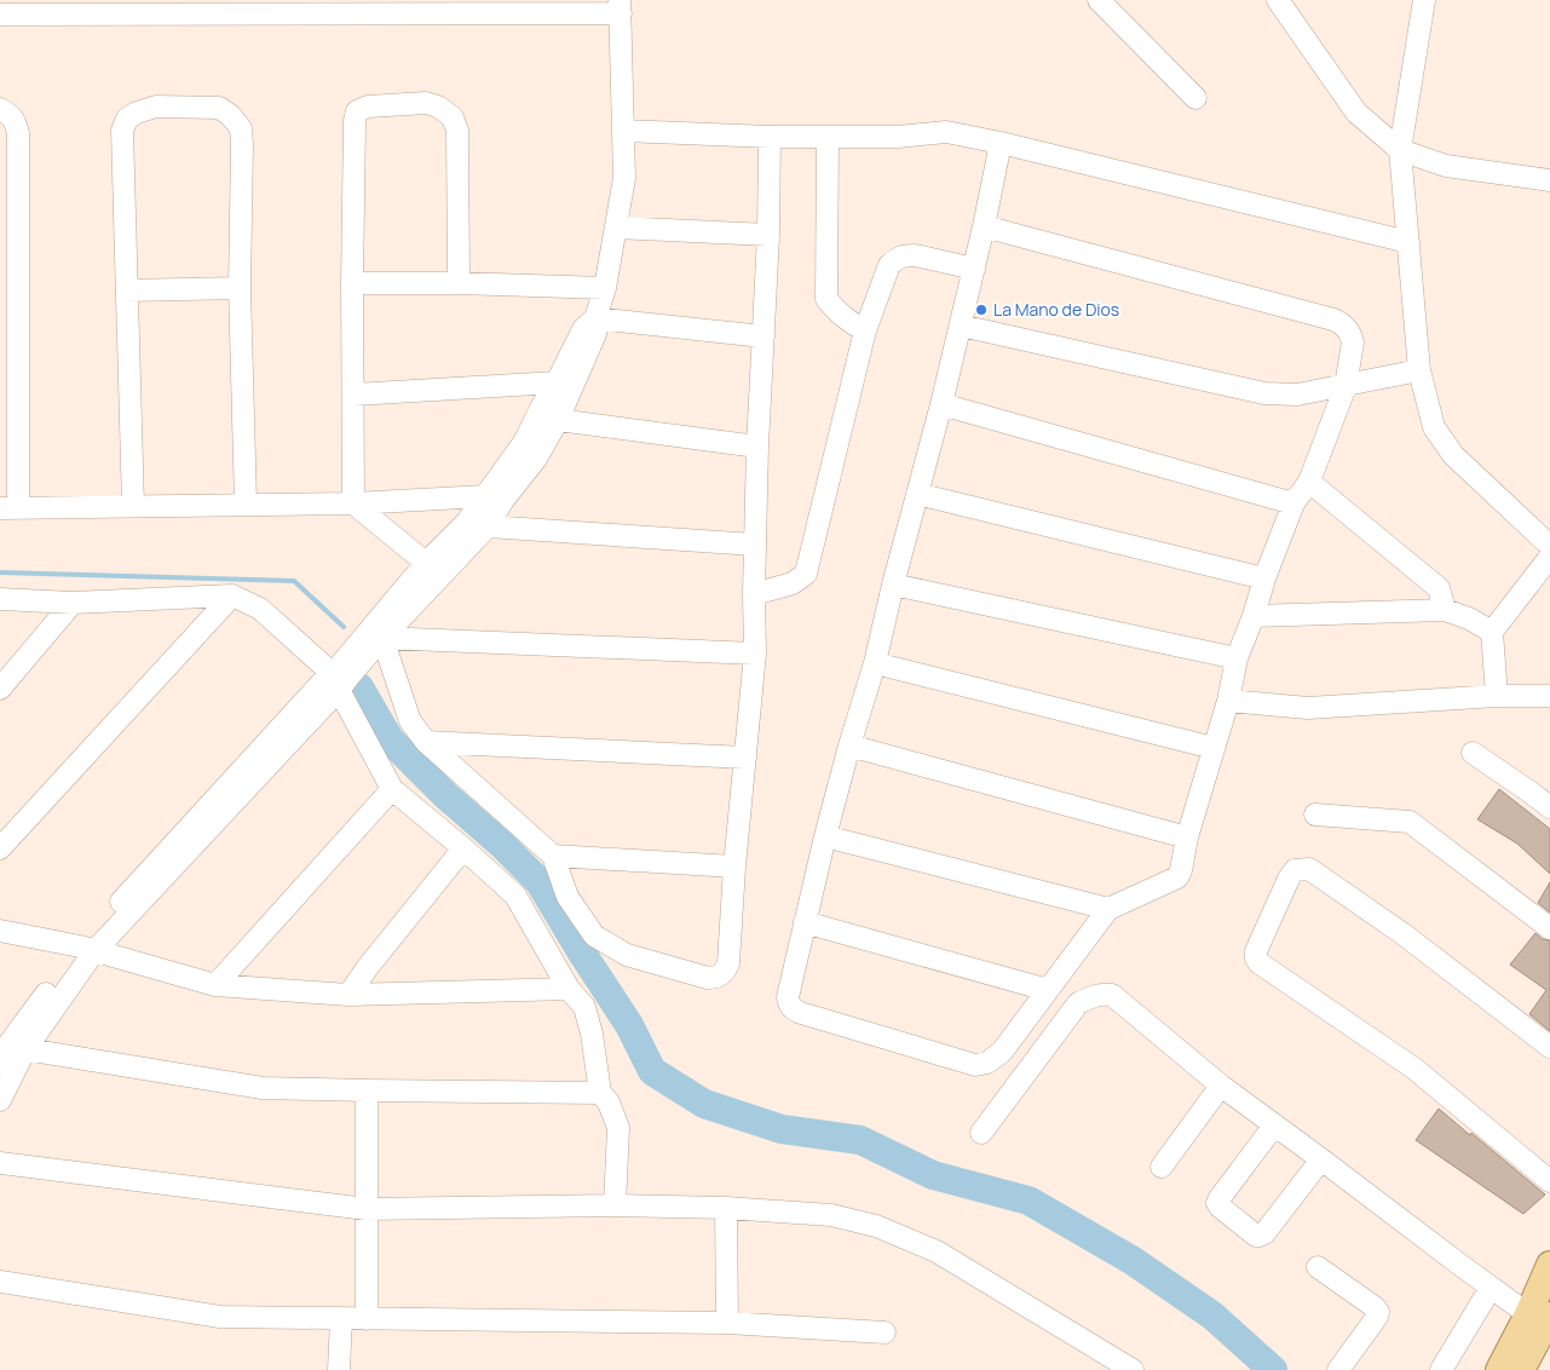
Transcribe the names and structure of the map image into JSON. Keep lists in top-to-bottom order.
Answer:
{
  "places": ["La Mano de Dios"]
}
